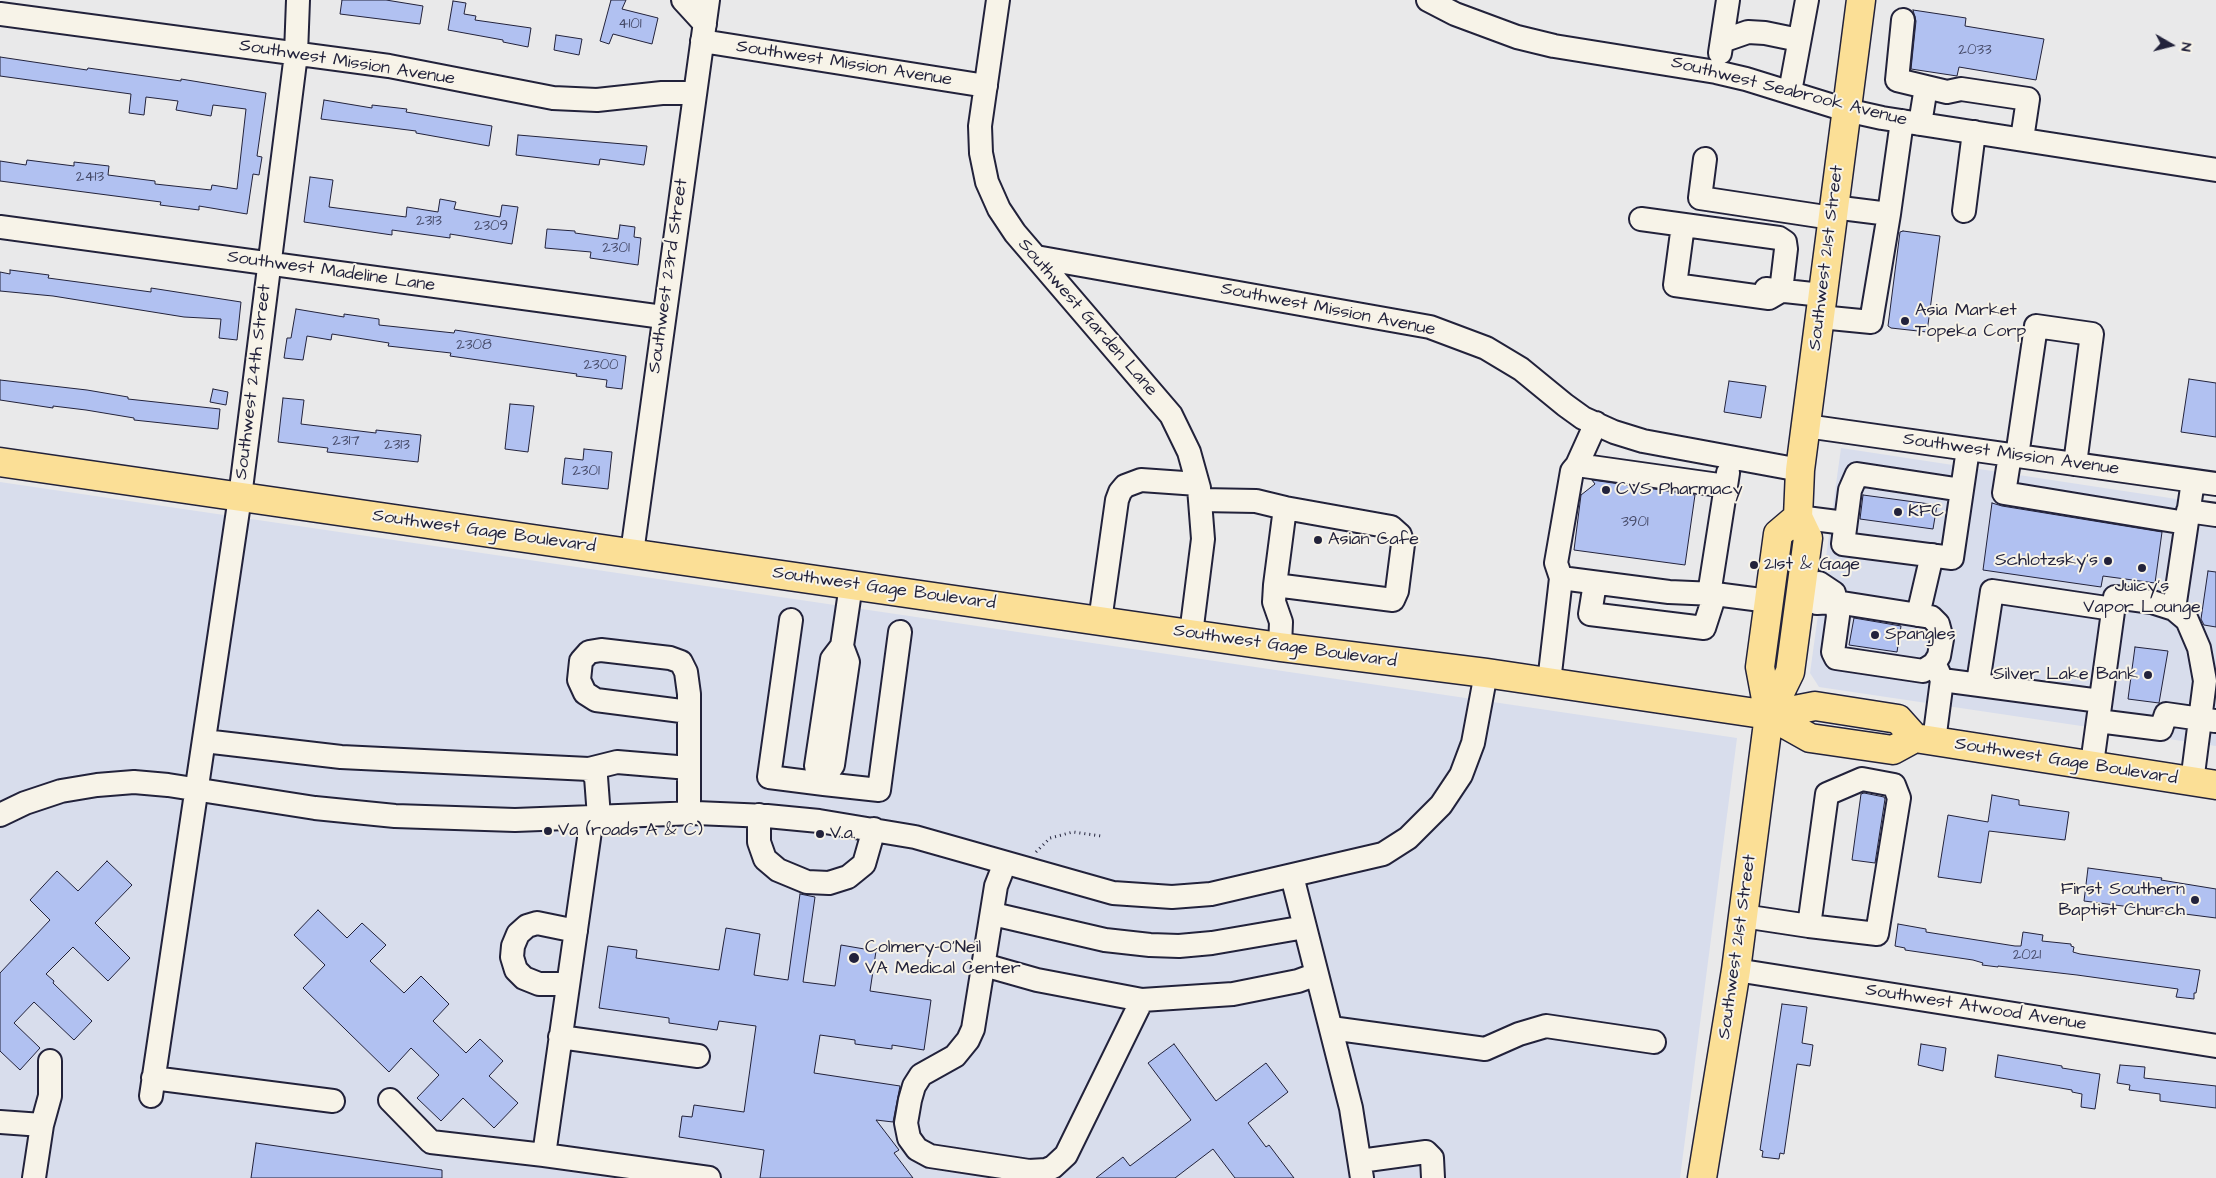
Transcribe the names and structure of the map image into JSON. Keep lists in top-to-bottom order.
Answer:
{
  "streets": {
    "main road": ["Southwest 21st Street", "Southwest Gage Boulevard"],
    "street": [
      "Southwest Mission Avenue",
      "Southwest Seabrook Avenue",
      "Southwest Madeline Lane",
      "Southwest 23rd Street",
      "Southwest Garden Lane",
      "Southwest 24th Street",
      "Southwest Atwood Avenue"
    ]
  },
  "crossings": [
    ["Southwest Mission Avenue", "Southwest 21st Street"],
    ["Southwest Mission Avenue", "Southwest 23rd Street"],
    ["Southwest Mission Avenue", "Southwest Garden Lane"],
    ["Southwest Mission Avenue", "Southwest 24th Street"],
    ["Southwest Seabrook Avenue", "Southwest 21st Street"],
    ["Southwest 21st Street", "Southwest Gage Boulevard"],
    ["Southwest 21st Street", "Southwest Atwood Avenue"],
    ["Southwest Madeline Lane", "Southwest 23rd Street"],
    ["Southwest Madeline Lane", "Southwest 24th Street"],
    ["Southwest 23rd Street", "Southwest Gage Boulevard"],
    ["Southwest Garden Lane", "Southwest Gage Boulevard"],
    ["Southwest 24th Street", "Southwest Gage Boulevard"]
  ],
  "places": [
    "Asia Market Topeka Corp",
    "CVS Pharmacy",
    "KFC",
    "Asian Cafe",
    "Schlotzsky's",
    "21st & Gage",
    "Juicy's Vapor Lounge",
    "Spangles",
    "Silver Lake Bank",
    "Va (roads A & C)",
    "V.a.",
    "First Southern Baptist Church",
    "Colmery-O'Neil VA Medical Center"
  ],
  "house_numbers": [
    "4101",
    "2033",
    "2413",
    "2313",
    "2309",
    "2301",
    "2308",
    "2300",
    "2317",
    "2313",
    "2301",
    "3901",
    "2021"
  ],
  "north": "right"
}
